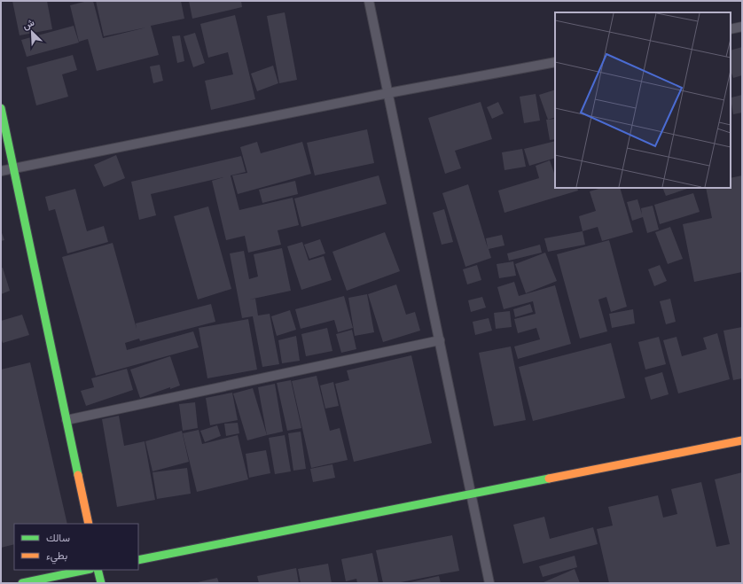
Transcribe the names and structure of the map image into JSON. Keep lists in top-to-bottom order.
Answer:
{
  "legend": ["سالك", "بطيء"],
  "north": "top left"
}
